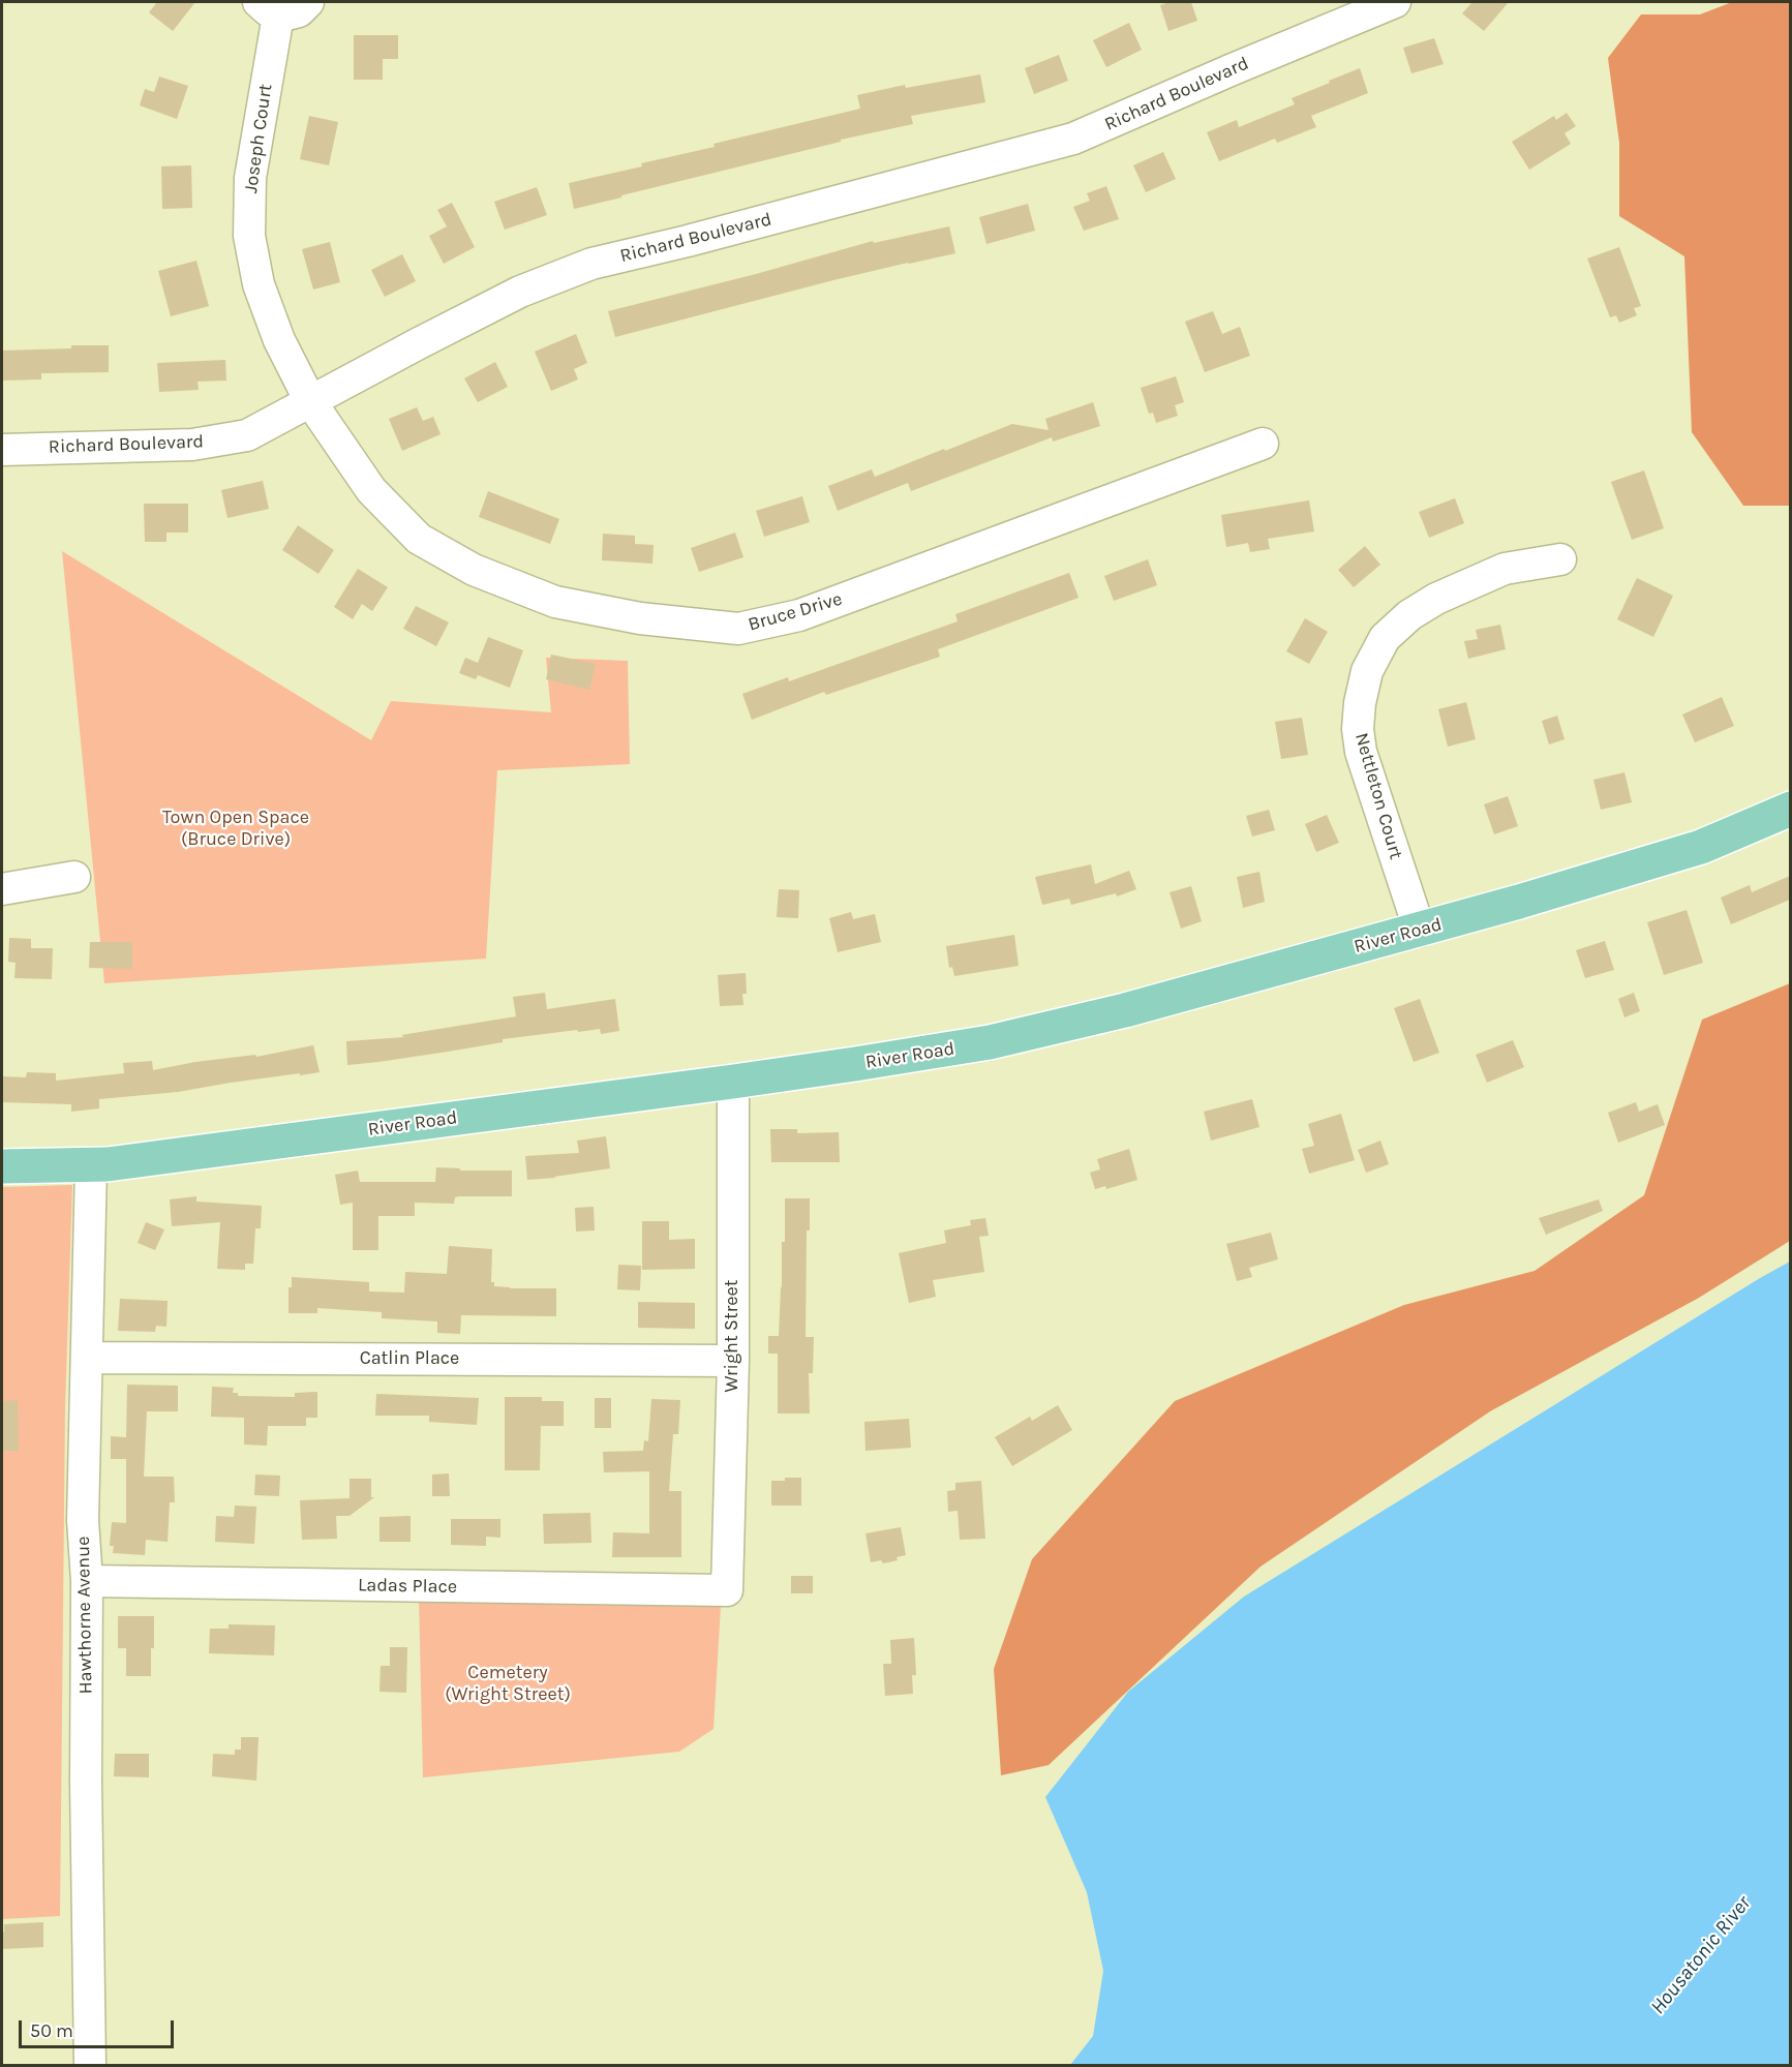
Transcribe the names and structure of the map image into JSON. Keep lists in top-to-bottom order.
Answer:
{
  "streets": {
    "main road": ["River Road"],
    "street": [
      "Richard Boulevard",
      "Joseph Court",
      "Bruce Drive",
      "Nettleton Court",
      "Wright Street",
      "Catlin Place",
      "Ladas Place",
      "Hawthorne Avenue"
    ]
  },
  "crossings": [
    ["Richard Boulevard", "Joseph Court"],
    ["Richard Boulevard", "Bruce Drive"],
    ["Joseph Court", "Bruce Drive"],
    ["Nettleton Court", "River Road"],
    ["River Road", "Wright Street"],
    ["River Road", "Hawthorne Avenue"],
    ["Wright Street", "Catlin Place"],
    ["Wright Street", "Ladas Place"],
    ["Catlin Place", "Hawthorne Avenue"],
    ["Ladas Place", "Hawthorne Avenue"]
  ],
  "water": ["Housatonic River"],
  "parks": ["Town Open Space (Bruce Drive)", "Cemetery (Wright Street)"],
  "scale_bar": "50 m"
}
